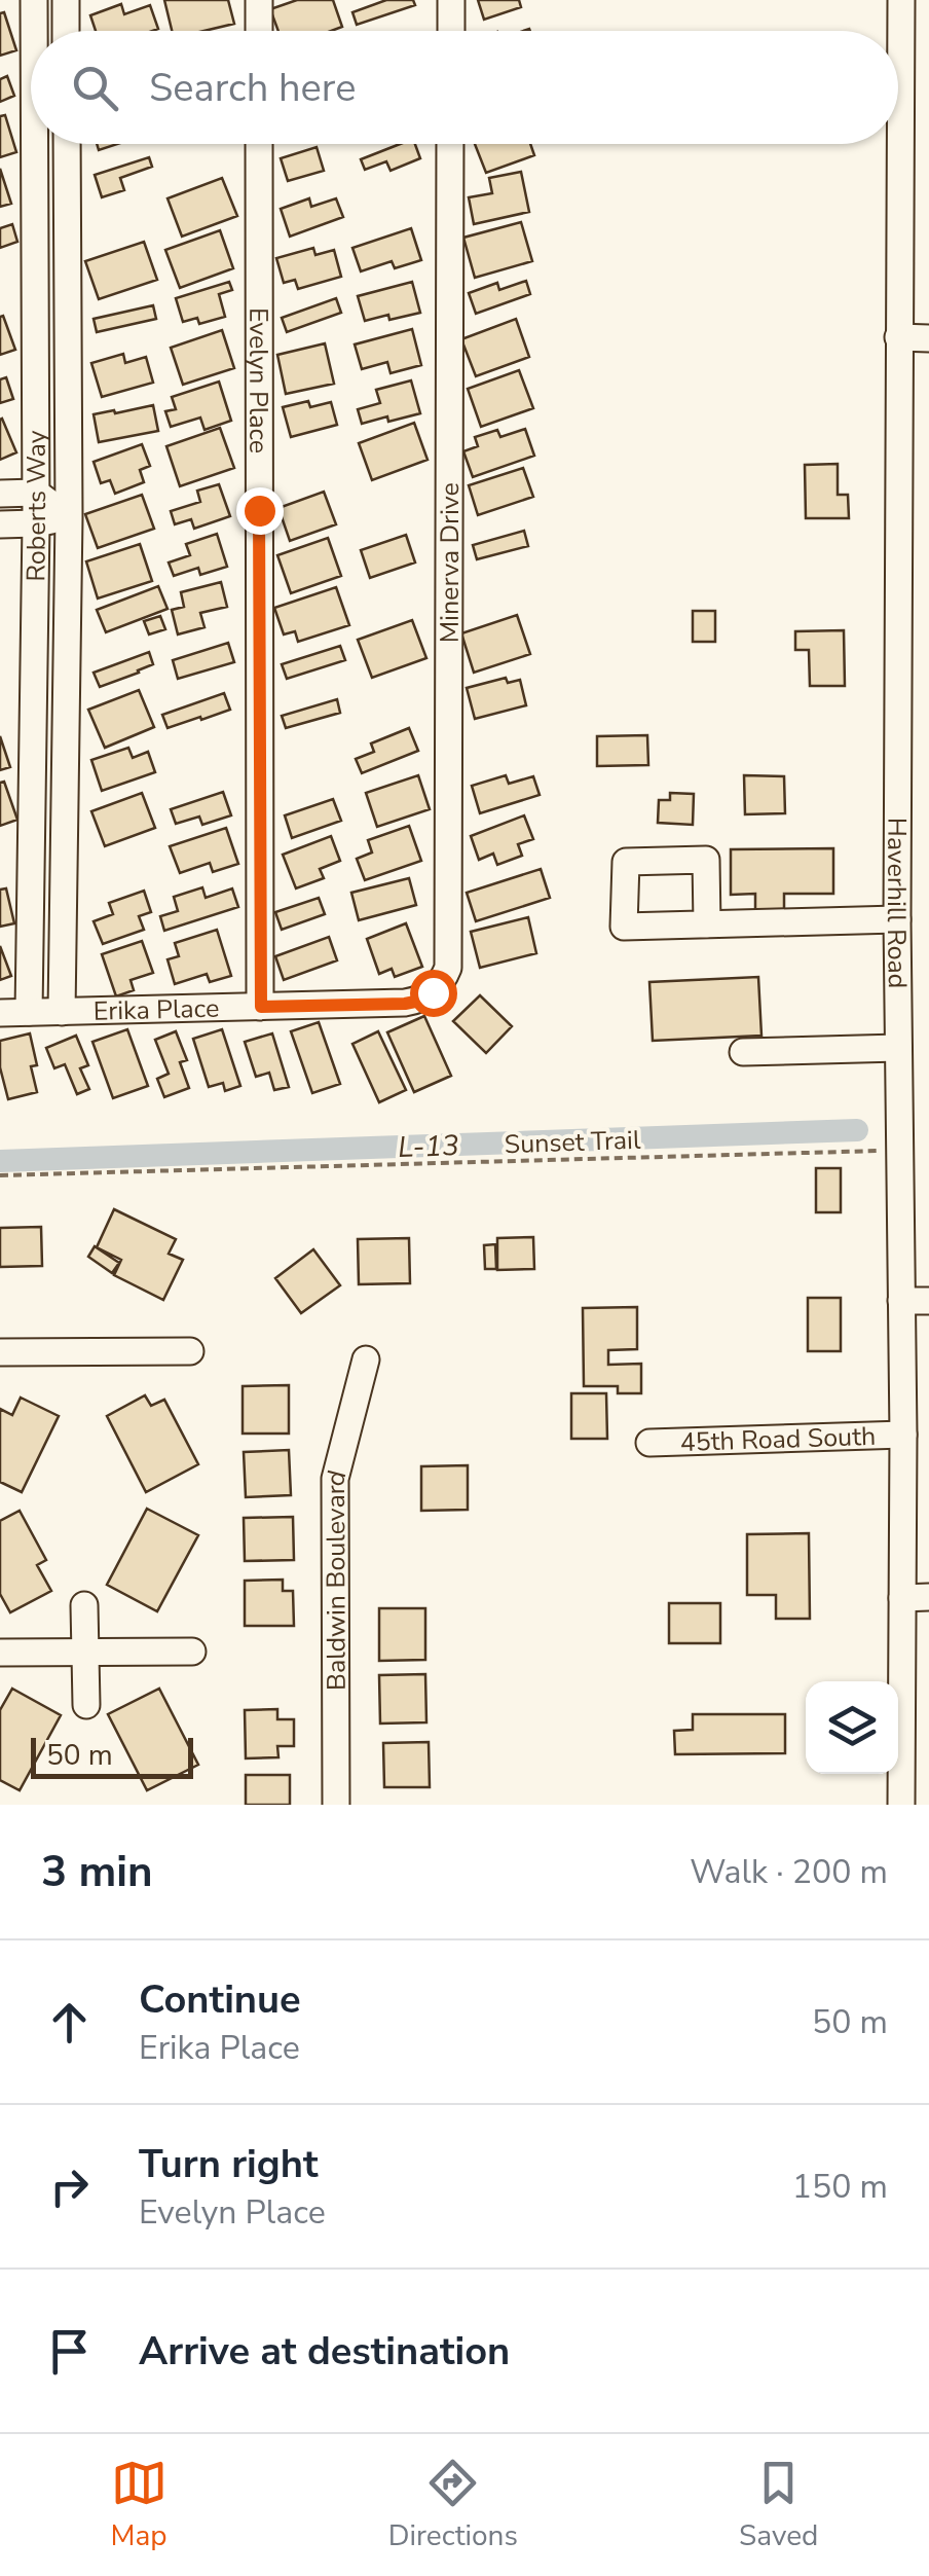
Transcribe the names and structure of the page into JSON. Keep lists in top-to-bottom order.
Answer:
{
  "streets": {
    "street": [
      "Evelyn Place",
      "Roberts Way",
      "Minerva Drive",
      "Haverhill Road",
      "Erika Place",
      "45th Road South",
      "Baldwin Boulevard"
    ],
    "path": ["Sunset Trail"]
  },
  "crossings": [
    ["Evelyn Place", "Erika Place"],
    ["Roberts Way", "Erika Place"],
    ["Minerva Drive", "Erika Place"],
    ["Haverhill Road", "Sunset Trail"],
    ["Haverhill Road", "45th Road South"]
  ],
  "water": ["L-13"],
  "scale_bar": "50 m",
  "page": {
    "search": "Search here",
    "scale": "50 m",
    "heading": ["3 min", "Walk · 200 m"],
    "list": [
      ["Continue", "Erika Place", "50 m"],
      ["Turn right", "Evelyn Place", "150 m"],
      "Arrive at destination"
    ],
    "nav": ["Map", "Directions", "Saved"]
  }
}
